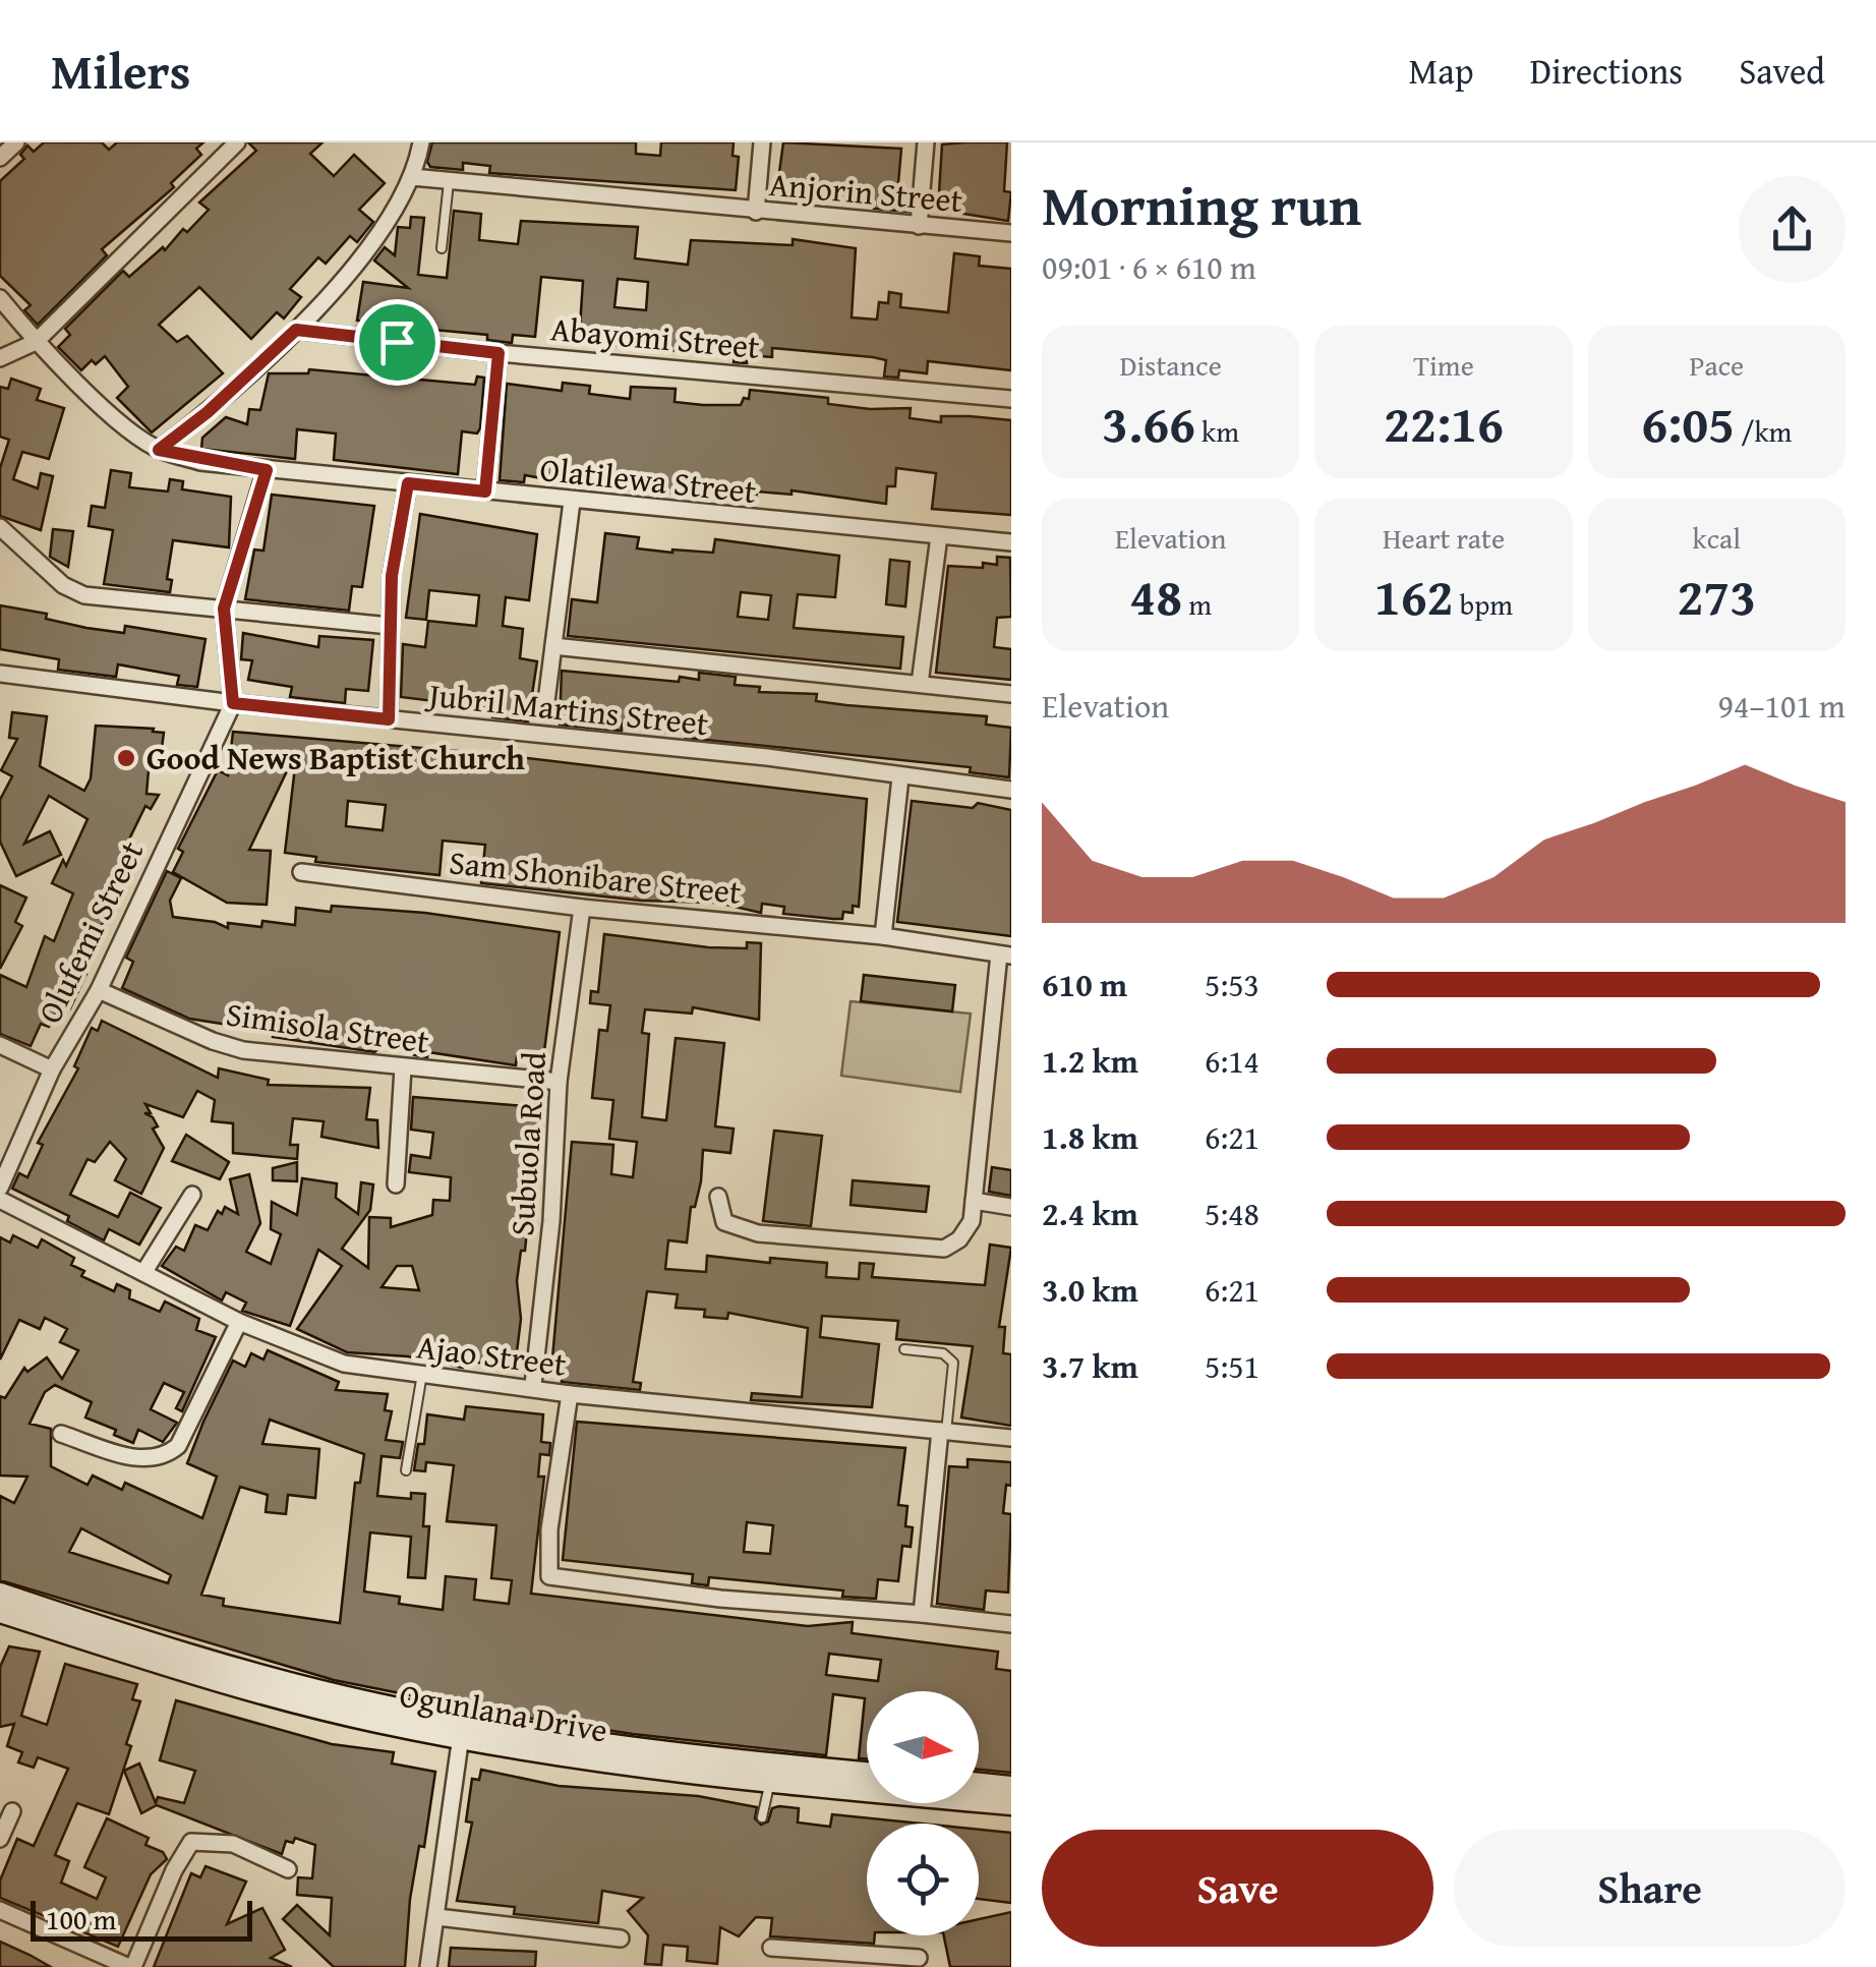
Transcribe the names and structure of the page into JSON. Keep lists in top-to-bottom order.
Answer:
{
  "streets": {
    "main road": ["Ogunlana Drive"],
    "street": [
      "Anjorin Street",
      "Abayomi Street",
      "Olatilewa Street",
      "Jubril Martins Street",
      "Sam Shonibare Street",
      "Olufemi Street",
      "Simisola Street",
      "Subuola Road",
      "Ajao Street"
    ]
  },
  "crossings": [
    ["Jubril Martins Street", "Olufemi Street"],
    ["Sam Shonibare Street", "Subuola Road"],
    ["Olufemi Street", "Simisola Street"],
    ["Simisola Street", "Subuola Road"],
    ["Subuola Road", "Ajao Street"]
  ],
  "places": ["Good News Baptist Church"],
  "scale_bar": "100 m",
  "north": "right",
  "page": {
    "header": "Milers",
    "nav": ["Map", "Directions", "Saved"],
    "heading": ["Morning run", "09:01 · 6 × 610 m"],
    "stats": [
      ["Distance", "3.66 km"],
      ["Time", "22:16"],
      ["Pace", "6:05 /km"],
      ["Elevation", "48 m"],
      ["Heart rate", "162 bpm"],
      ["kcal", "273"]
    ],
    "chart": ["Elevation", "94–101 m"],
    "list": [
      {
        "name": "610 m",
        "note": "5:53"
      },
      {
        "name": "1.2 km",
        "note": "6:14"
      },
      {
        "name": "1.8 km",
        "note": "6:21"
      },
      {
        "name": "2.4 km",
        "note": "5:48"
      },
      {
        "name": "3.0 km",
        "note": "6:21"
      },
      {
        "name": "3.7 km",
        "note": "5:51"
      }
    ],
    "buttons": ["Save", "Share"],
    "scale": "100 m"
  }
}
